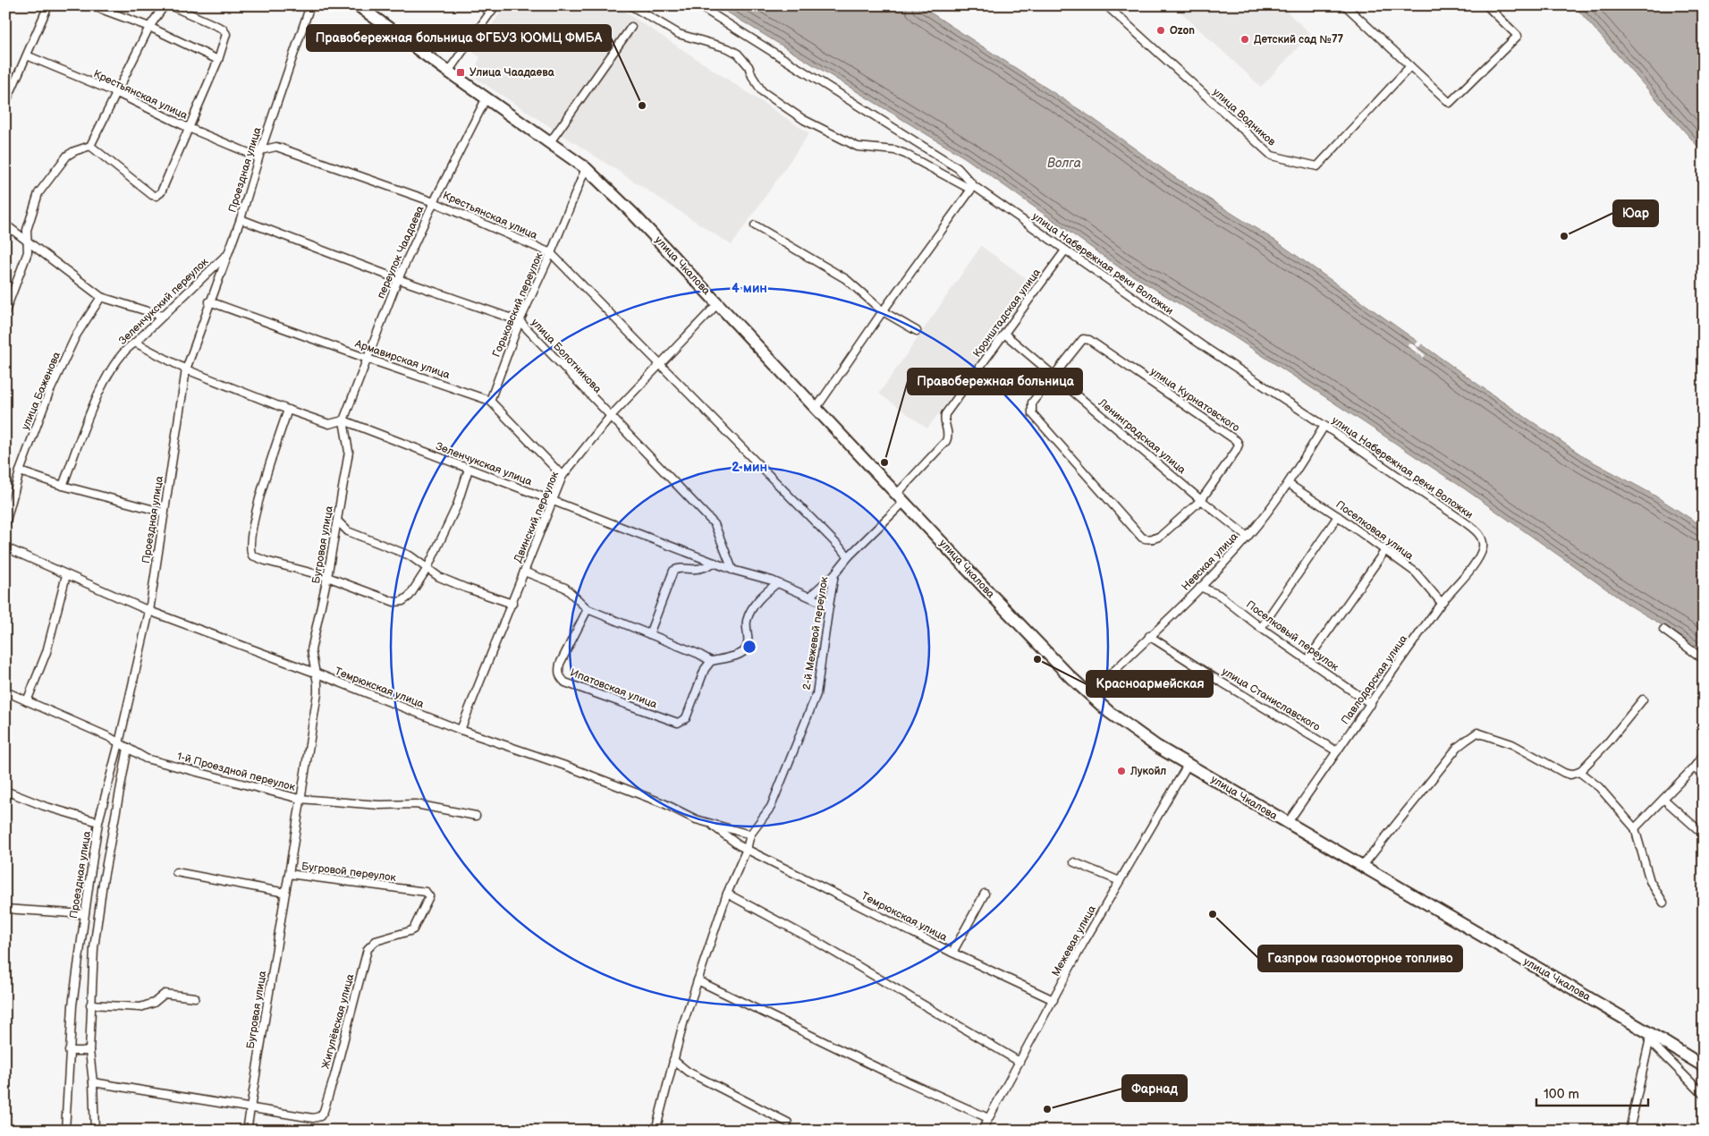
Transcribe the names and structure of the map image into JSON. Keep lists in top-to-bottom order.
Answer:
{
  "streets": {
    "main road": ["улица Чкалова"],
    "street": [
      "Крестьянская улица",
      "улица Водников",
      "Проездная улица",
      "переулок Чаадаева",
      "улица Набережная реки Воложки",
      "Зеленчукский переулок",
      "Горьковский переулок",
      "Кронштадская улица",
      "улица Болотникова",
      "Армавирская улица",
      "улица Баженова",
      "улица Курнатовского",
      "Ленинградская улица",
      "Зеленчукская улица",
      "Двинский переулок",
      "Поселковая улица",
      "Бугровая улица",
      "Невская улица",
      "2-й Межевой переулок",
      "Поселковый переулок",
      "Павлодарская улица",
      "Темрюкская улица",
      "Ипатовская улица",
      "улица Станиславского",
      "1-й Проездной переулок",
      "Бугровой переулок",
      "Межевая улица",
      "Жигулёвская улица"
    ]
  },
  "crossings": [
    ["Крестьянская улица", "Проездная улица"],
    ["Крестьянская улица", "переулок Чаадаева"],
    ["Крестьянская улица", "Горьковский переулок"],
    ["Крестьянская улица", "Двинский переулок"],
    ["Крестьянская улица", "2-й Межевой переулок"],
    ["Проездная улица", "Зеленчукский переулок"],
    ["Проездная улица", "улица Болотникова"],
    ["Проездная улица", "Армавирская улица"],
    ["Проездная улица", "Зеленчукская улица"],
    ["Проездная улица", "Темрюкская улица"],
    ["Проездная улица", "1-й Проездной переулок"],
    ["переулок Чаадаева", "улица Чкалова"],
    ["переулок Чаадаева", "улица Болотникова"],
    ["переулок Чаадаева", "Армавирская улица"],
    ["переулок Чаадаева", "Зеленчукская улица"],
    ["переулок Чаадаева", "Бугровая улица"],
    ["улица Набережная реки Воложки", "Кронштадская улица"],
    ["улица Набережная реки Воложки", "Невская улица"],
    ["улица Набережная реки Воложки", "Павлодарская улица"],
    ["улица Чкалова", "Горьковский переулок"],
    ["улица Чкалова", "Кронштадская улица"],
    ["улица Чкалова", "Двинский переулок"],
    ["улица Чкалова", "Невская улица"],
    ["улица Чкалова", "2-й Межевой переулок"],
    ["улица Чкалова", "Павлодарская улица"],
    ["улица Чкалова", "Межевая улица"],
    ["Зеленчукский переулок", "Зеленчукская улица"],
    ["Горьковский переулок", "улица Болотникова"],
    ["Горьковский переулок", "Армавирская улица"],
    ["Кронштадская улица", "Ленинградская улица"],
    ["Кронштадская улица", "2-й Межевой переулок"],
    ["улица Болотникова", "Зеленчукская улица"],
    ["улица Болотникова", "Двинский переулок"],
    ["Армавирская улица", "Двинский переулок"],
    ["улица Курнатовского", "Ленинградская улица"],
    ["Ленинградская улица", "Невская улица"],
    ["Зеленчукская улица", "Двинский переулок"],
    ["Зеленчукская улица", "Бугровая улица"],
    ["Зеленчукская улица", "2-й Межевой переулок"],
    ["Двинский переулок", "Темрюкская улица"],
    ["Поселковая улица", "Невская улица"],
    ["Поселковая улица", "Павлодарская улица"],
    ["Бугровая улица", "Темрюкская улица"],
    ["Бугровая улица", "1-й Проездной переулок"],
    ["Бугровая улица", "Бугровой переулок"],
    ["Бугровая улица", "Жигулёвская улица"],
    ["Невская улица", "Поселковый переулок"],
    ["Невская улица", "улица Станиславского"],
    ["2-й Межевой переулок", "Темрюкская улица"],
    ["Поселковый переулок", "Павлодарская улица"],
    ["Павлодарская улица", "улица Станиславского"],
    ["Темрюкская улица", "Межевая улица"],
    ["Бугровой переулок", "Жигулёвская улица"]
  ],
  "water": ["Волга"],
  "places": {
    "other": [
      "Ozon",
      "Детский сад №77",
      "Правобережная больница ФГБУЗ ЮОМЦ ФМБА",
      "Юар",
      "Правобережная больница",
      "Красноармейская",
      "Лукойл",
      "Газпром газомоторное топливо",
      "Фарнад"
    ],
    "transit": ["Улица Чаадаева"]
  },
  "scale_bar": "100 m",
  "rings": ["4 мин", "2 мин"]
}
